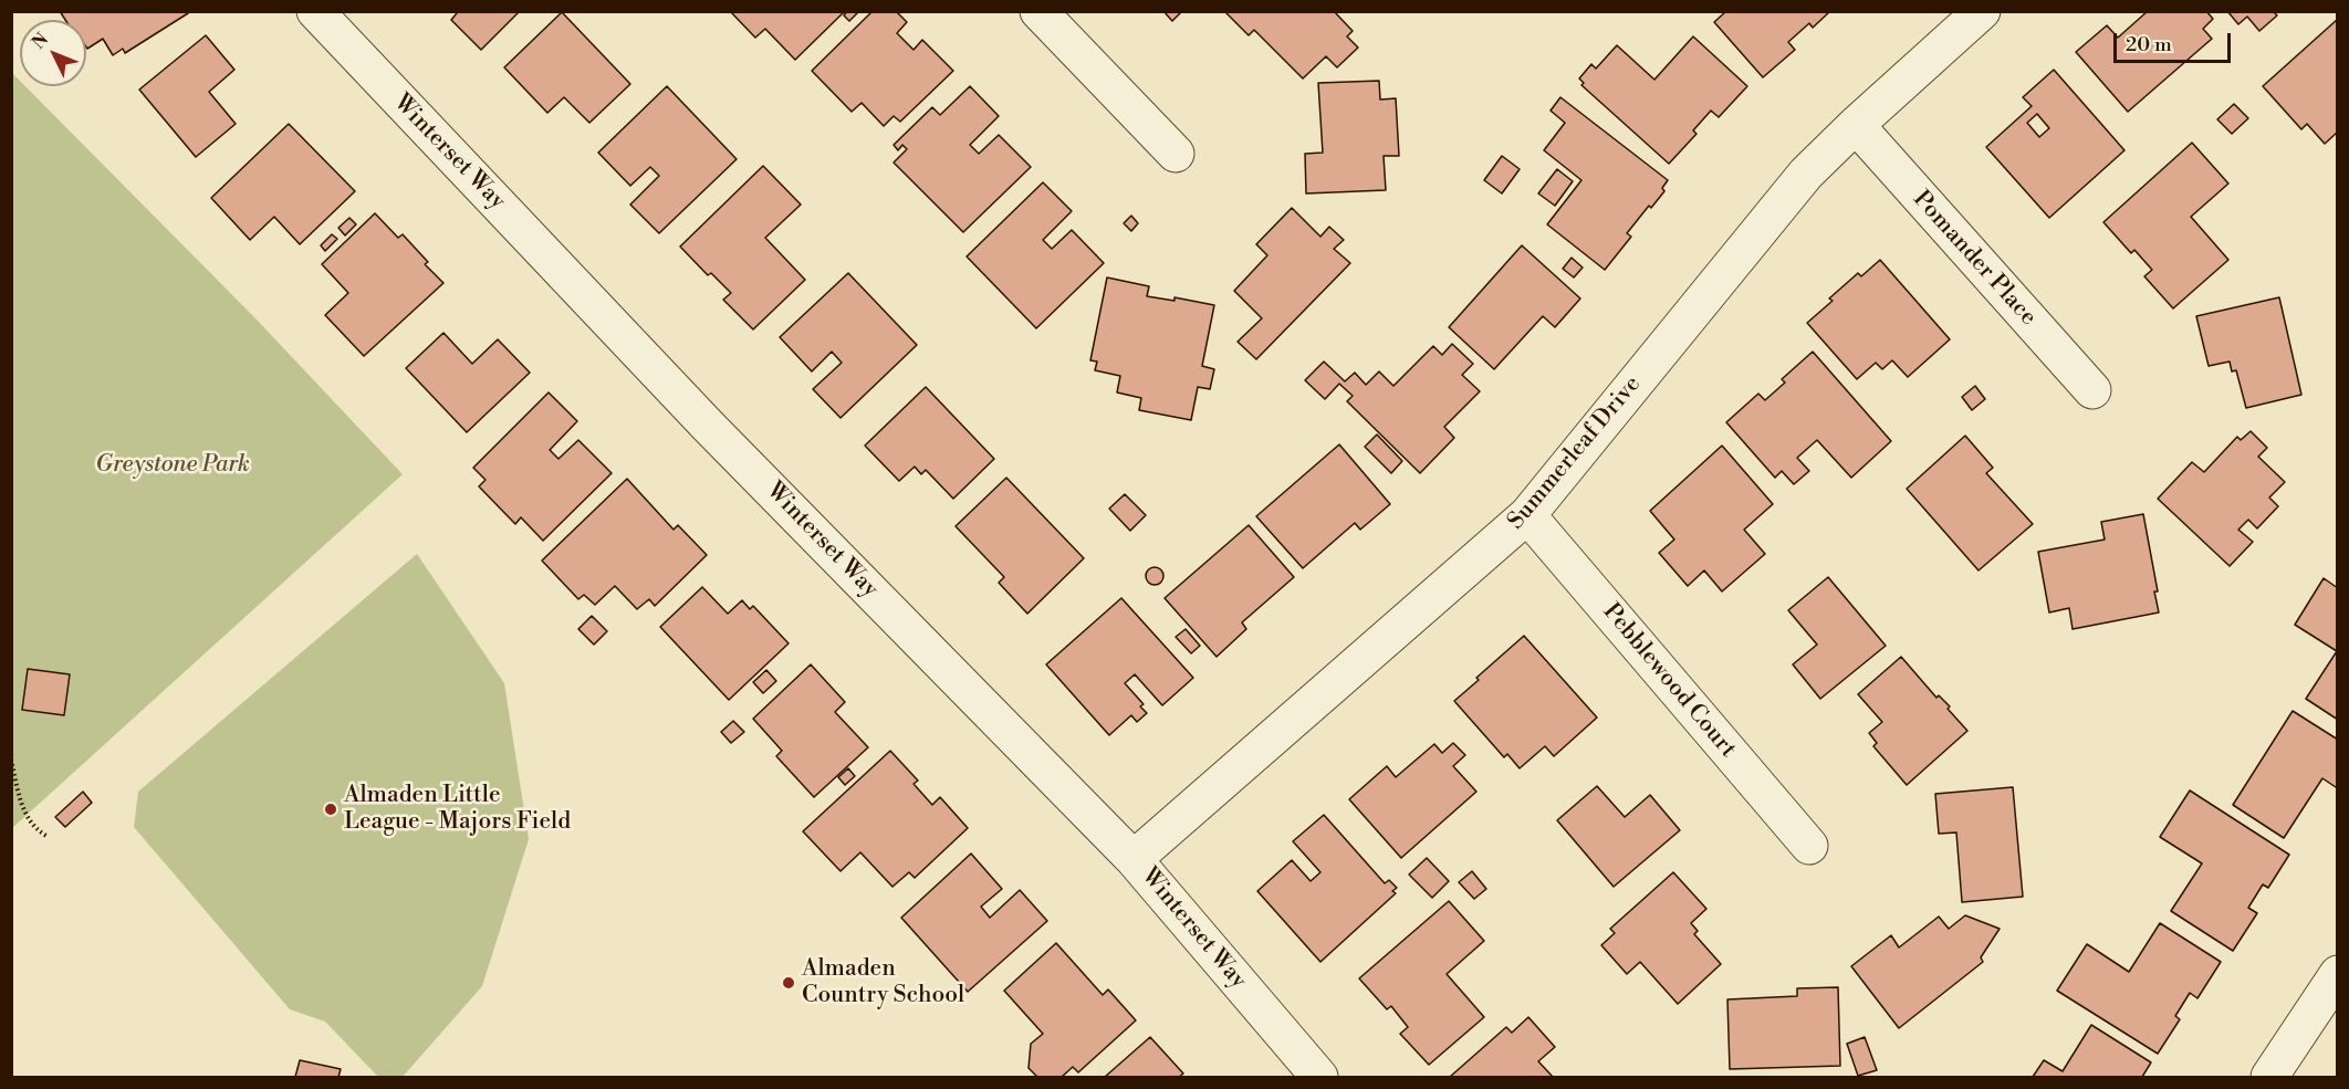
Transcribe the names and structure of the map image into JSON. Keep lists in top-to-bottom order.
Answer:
{
  "streets": {
    "street": [
      "Winterset Way",
      "Pomander Place",
      "Summerleaf Drive",
      "Pebblewood Court"
    ]
  },
  "crossings": [
    ["Winterset Way", "Summerleaf Drive"],
    ["Pomander Place", "Summerleaf Drive"],
    ["Summerleaf Drive", "Pebblewood Court"]
  ],
  "parks": ["Greystone Park"],
  "places": ["Almaden Little League - Majors Field", "Almaden Country School"],
  "scale_bar": "20 m",
  "north": "top left"
}
